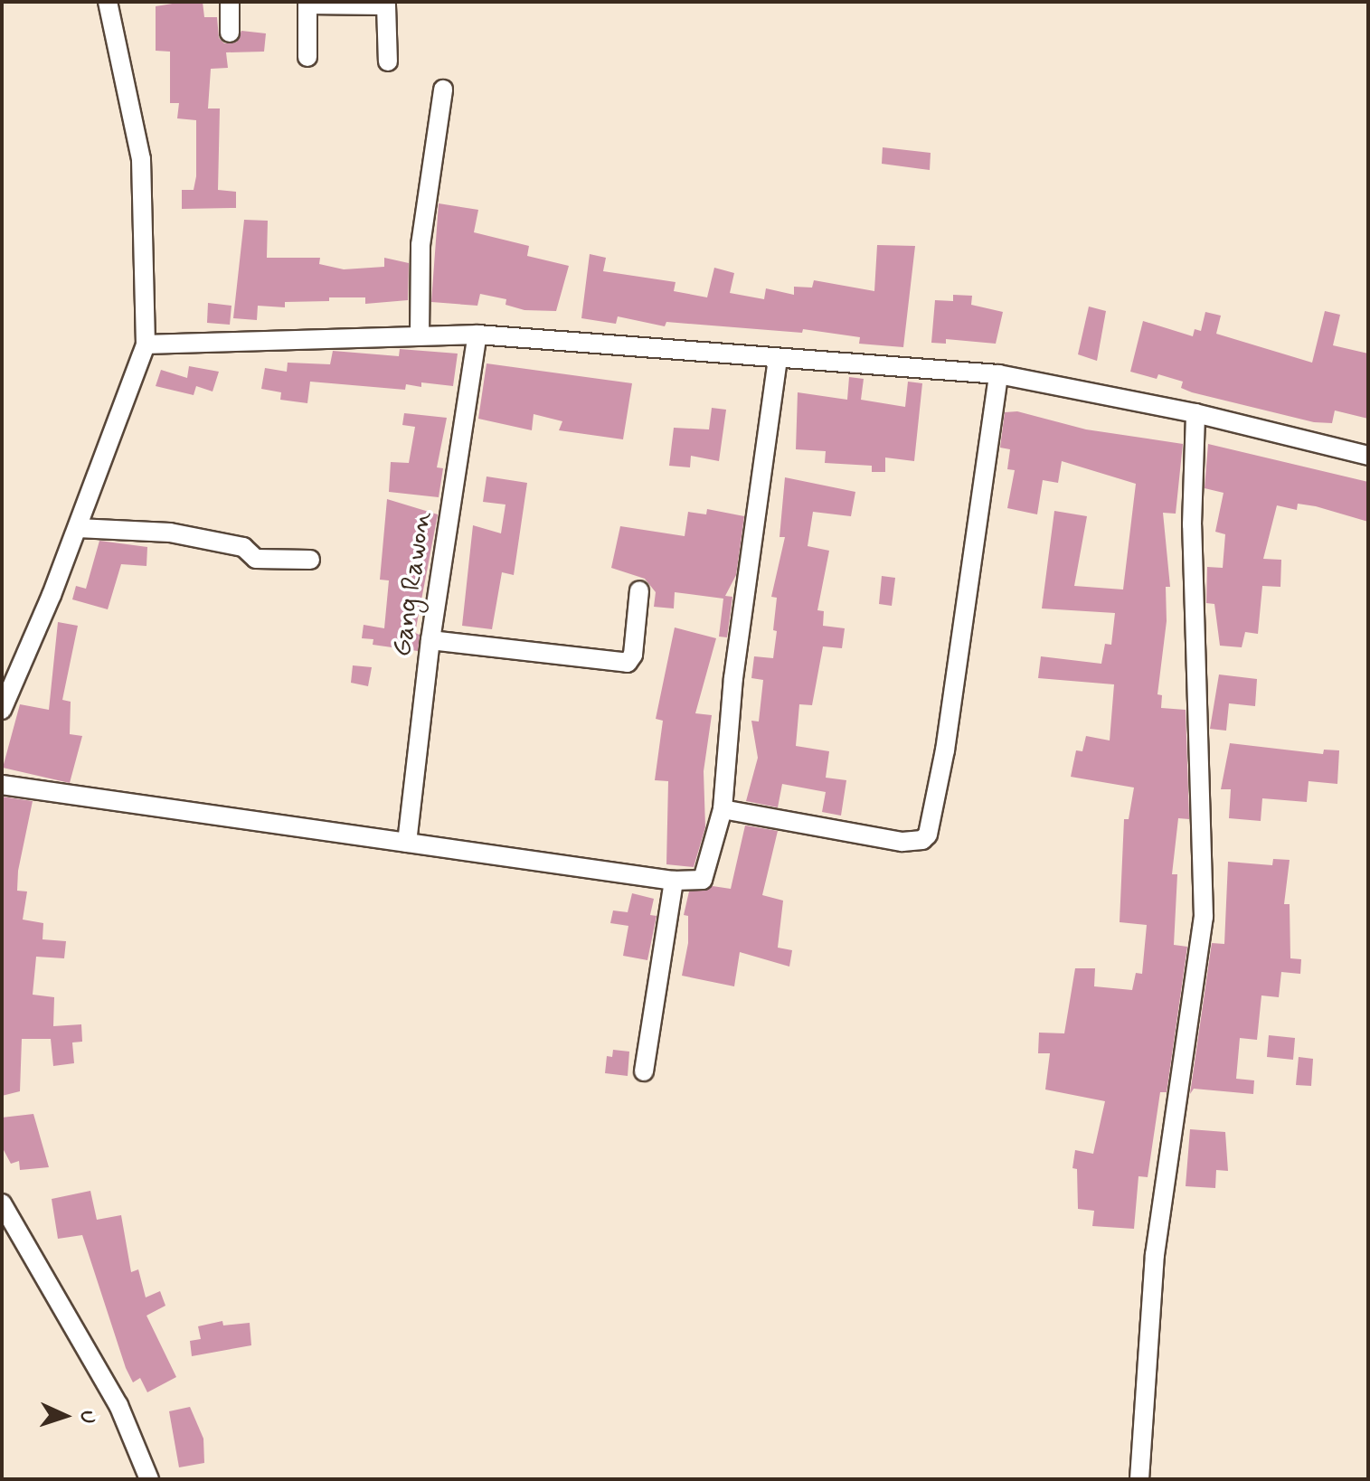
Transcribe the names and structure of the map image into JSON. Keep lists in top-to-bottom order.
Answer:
{
  "streets": {
    "street": ["Gang Rawon"]
  },
  "north": "right"
}
